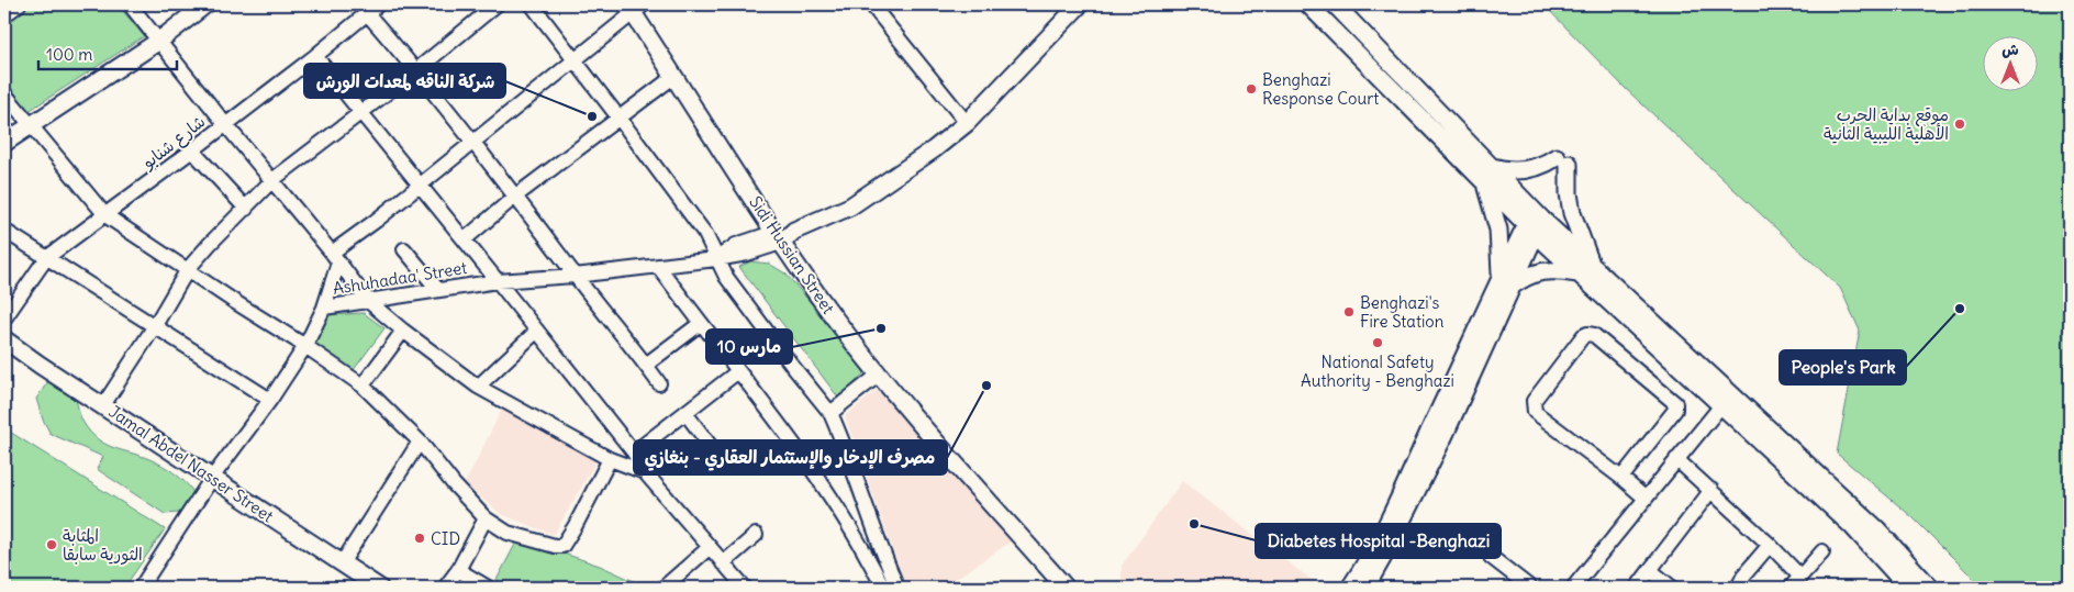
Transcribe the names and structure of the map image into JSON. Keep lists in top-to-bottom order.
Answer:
{
  "streets": {
    "main road": ["Sidi Hussian Street", "Jamal Abdel Nasser Street"],
    "street": ["شارع شنابو", "Ashuhadaa' Street"]
  },
  "crossings": [
    ["Sidi Hussian Street", "Ashuhadaa' Street"],
    ["Ashuhadaa' Street", "Jamal Abdel Nasser Street"]
  ],
  "places": [
    "Benghazi Response Court",
    "شركة الناقه لمعدات الورش",
    "موقع بداية الحرب الأهلية الليبية الثانية",
    "People's Park",
    "Benghazi's Fire Station",
    "10 مارس",
    "National Safety Authority - Benghazi",
    "مصرف الإدخار والإستثمار العقاري - بنغازي",
    "Diabetes Hospital -Benghazi",
    "CID",
    "المثابة الثورية سابقا"
  ],
  "scale_bar": "100 m",
  "north": "top"
}
